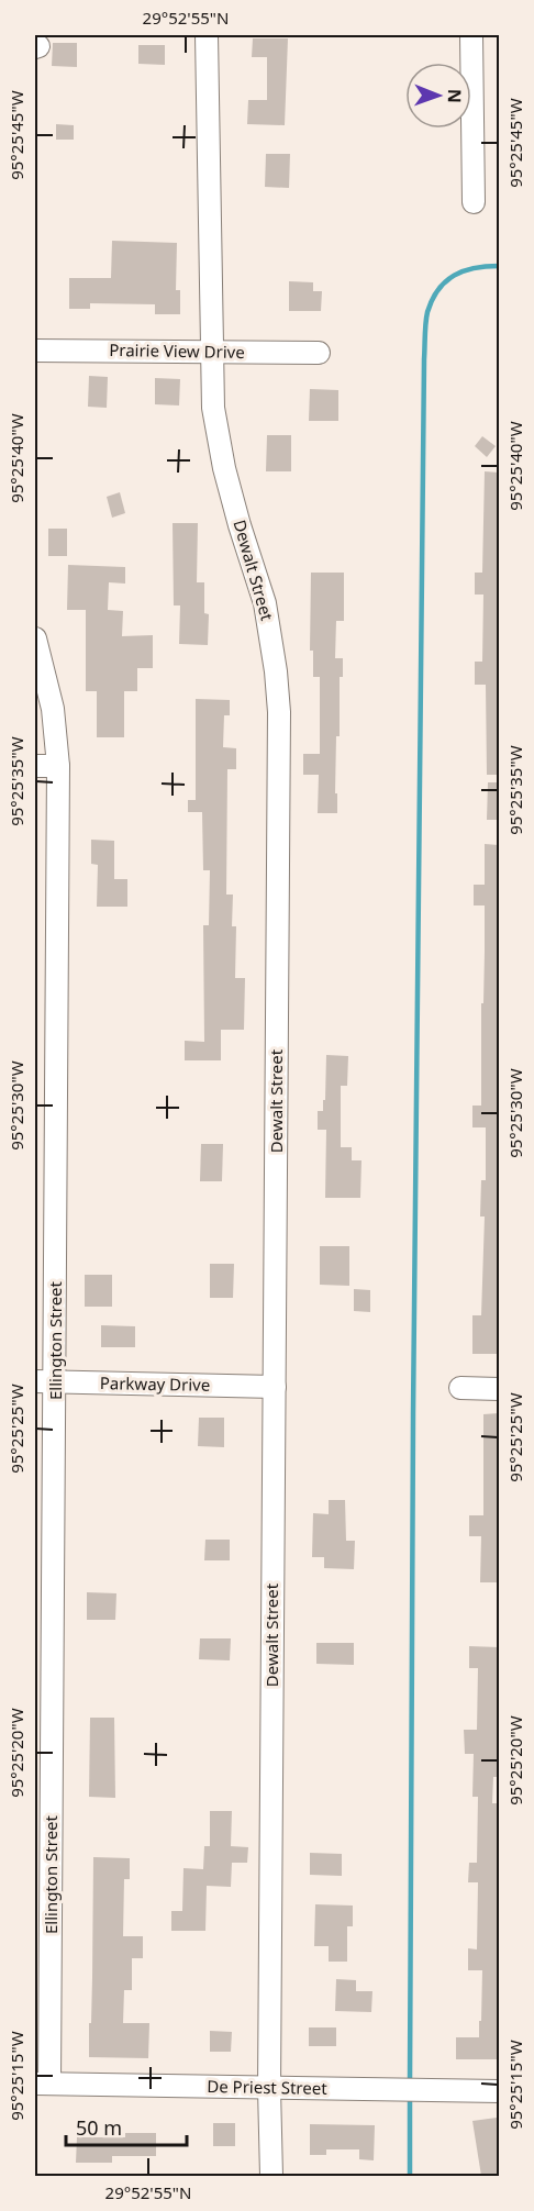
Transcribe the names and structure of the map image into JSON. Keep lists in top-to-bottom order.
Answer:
{
  "streets": {
    "street": [
      "Prairie View Drive",
      "Dewalt Street",
      "Ellington Street",
      "Parkway Drive",
      "De Priest Street"
    ]
  },
  "crossings": [
    ["Prairie View Drive", "Dewalt Street"],
    ["Dewalt Street", "Parkway Drive"],
    ["Dewalt Street", "De Priest Street"],
    ["Ellington Street", "Parkway Drive"],
    ["Ellington Street", "De Priest Street"]
  ],
  "scale_bar": "50 m",
  "north": "right",
  "coordinates": [
    "29°52'55\"N",
    "95°25'45\"W",
    "95°25'40\"W",
    "95°25'35\"W",
    "95°25'30\"W",
    "95°25'25\"W",
    "95°25'20\"W",
    "95°25'15\"W"
  ]
}
